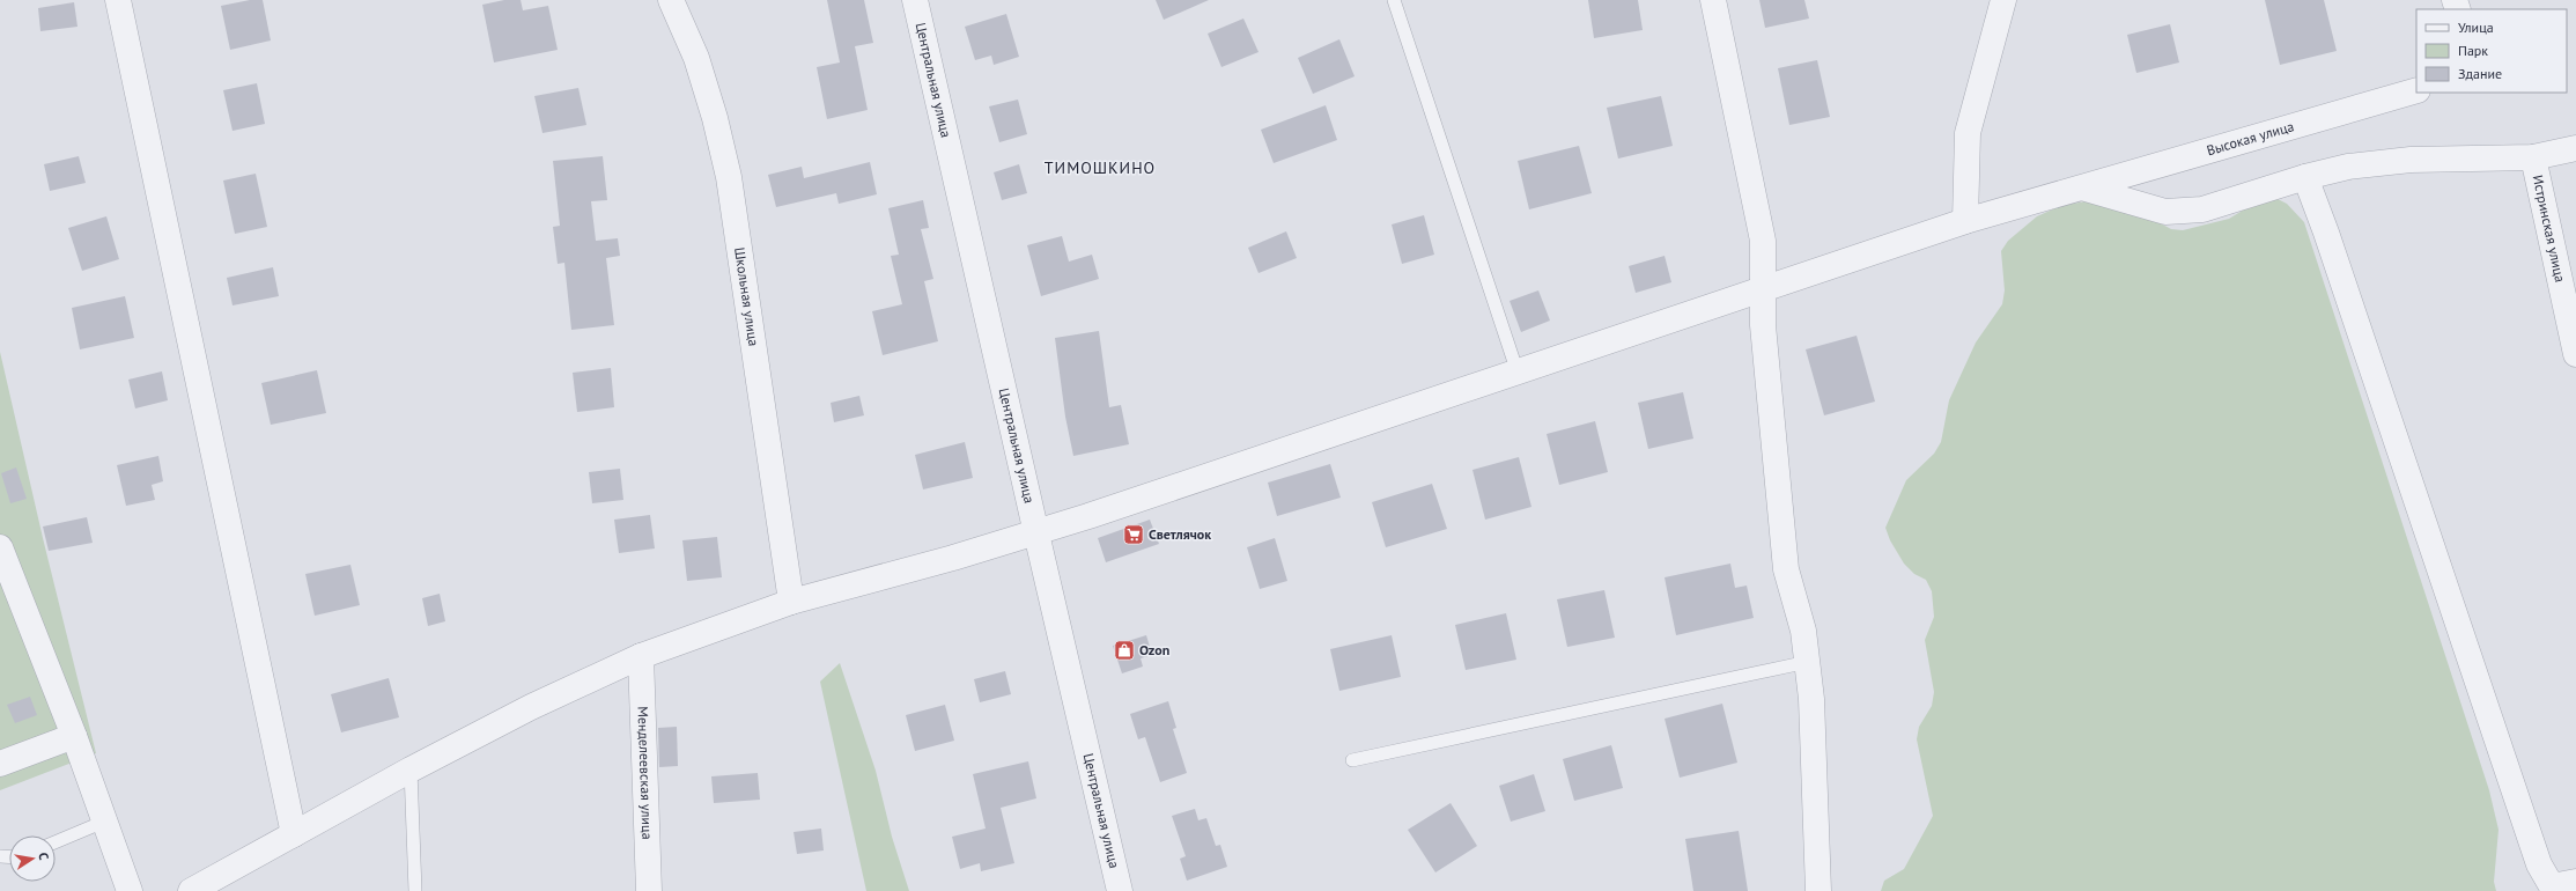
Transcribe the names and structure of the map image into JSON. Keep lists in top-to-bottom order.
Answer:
{
  "streets": {
    "street": [
      "Центральная улица",
      "Высокая улица",
      "Истринская улица",
      "Школьная улица",
      "Менделеевская улица"
    ]
  },
  "crossings": [
    ["Центральная улица", "Высокая улица"],
    ["Высокая улица", "Школьная улица"],
    ["Высокая улица", "Менделеевская улица"]
  ],
  "districts": ["ТИМОШКИНО"],
  "places": {
    "supermarket": ["Светлячок"],
    "shop": ["Ozon"]
  },
  "legend": ["Улица", "Парк", "Здание"],
  "north": "right"
}
